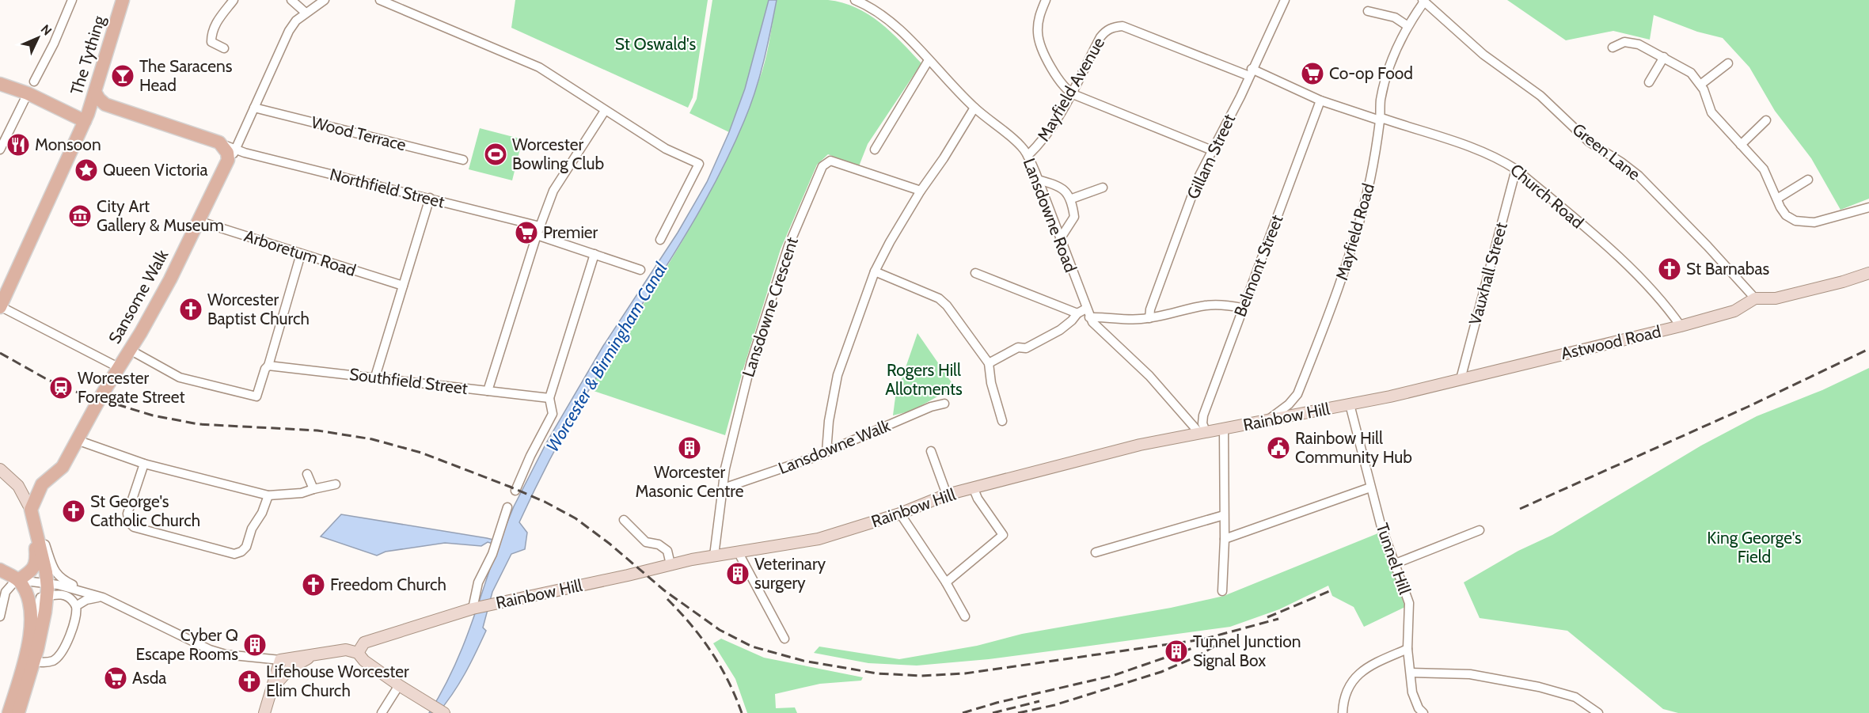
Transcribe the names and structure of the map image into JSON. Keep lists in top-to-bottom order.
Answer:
{
  "streets": {
    "main road": [
      "The Tything",
      "Sansome Walk",
      "Astwood Road",
      "Rainbow Hill"
    ],
    "street": [
      "Mayfield Avenue",
      "Wood Terrace",
      "Green Lane",
      "Gillam Street",
      "Northfield Street",
      "Church Road",
      "Lansdowne Road",
      "Mayfield Road",
      "Arboretum Road",
      "Belmont Street",
      "Vauxhall Street",
      "Lansdowne Crescent",
      "Southfield Street",
      "Lansdowne Walk",
      "Tunnel Hill"
    ]
  },
  "crossings": [
    ["Mayfield Avenue", "Gillam Street"],
    ["Mayfield Avenue", "Church Road"],
    ["Mayfield Avenue", "Lansdowne Road"],
    ["Mayfield Avenue", "Belmont Street"],
    ["Wood Terrace", "Sansome Walk"],
    ["Green Lane", "Mayfield Road"],
    ["Green Lane", "Astwood Road"],
    ["Northfield Street", "Sansome Walk"],
    ["Church Road", "Mayfield Road"],
    ["Church Road", "Belmont Street"],
    ["Church Road", "Vauxhall Street"],
    ["Church Road", "Astwood Road"],
    ["Lansdowne Road", "Belmont Street"],
    ["Lansdowne Road", "Rainbow Hill"],
    ["Mayfield Road", "Rainbow Hill"],
    ["Arboretum Road", "Sansome Walk"],
    ["Belmont Street", "Rainbow Hill"],
    ["Vauxhall Street", "Astwood Road"],
    ["Lansdowne Crescent", "Rainbow Hill"],
    ["Lansdowne Crescent", "Lansdowne Walk"],
    ["Astwood Road", "Rainbow Hill"],
    ["Astwood Road", "Tunnel Hill"],
    ["Rainbow Hill", "Tunnel Hill"]
  ],
  "water": ["Worcester & Birmingham Canal"],
  "parks": ["St Oswald's", "Rogers Hill Allotments", "King George's Field"],
  "places": {
    "supermarket": ["Co-op Food", "Premier", "Asda"],
    "bar": ["The Saracens Head"],
    "restaurant": ["Monsoon"],
    "sports": ["Worcester Bowling Club"],
    "place": ["Queen Victoria"],
    "museum": ["City Art Gallery & Museum"],
    "church": [
      "St Barnabas",
      "Worcester Baptist Church",
      "St George's Catholic Church",
      "Freedom Church",
      "Lifehouse Worcester Elim Church"
    ],
    "station": ["Worcester Foregate Street"],
    "building": [
      "Worcester Masonic Centre",
      "Veterinary surgery",
      "Cyber Q Escape Rooms",
      "Tunnel Junction Signal Box"
    ],
    "public building": ["Rainbow Hill Community Hub"]
  },
  "north": "top right"
}
